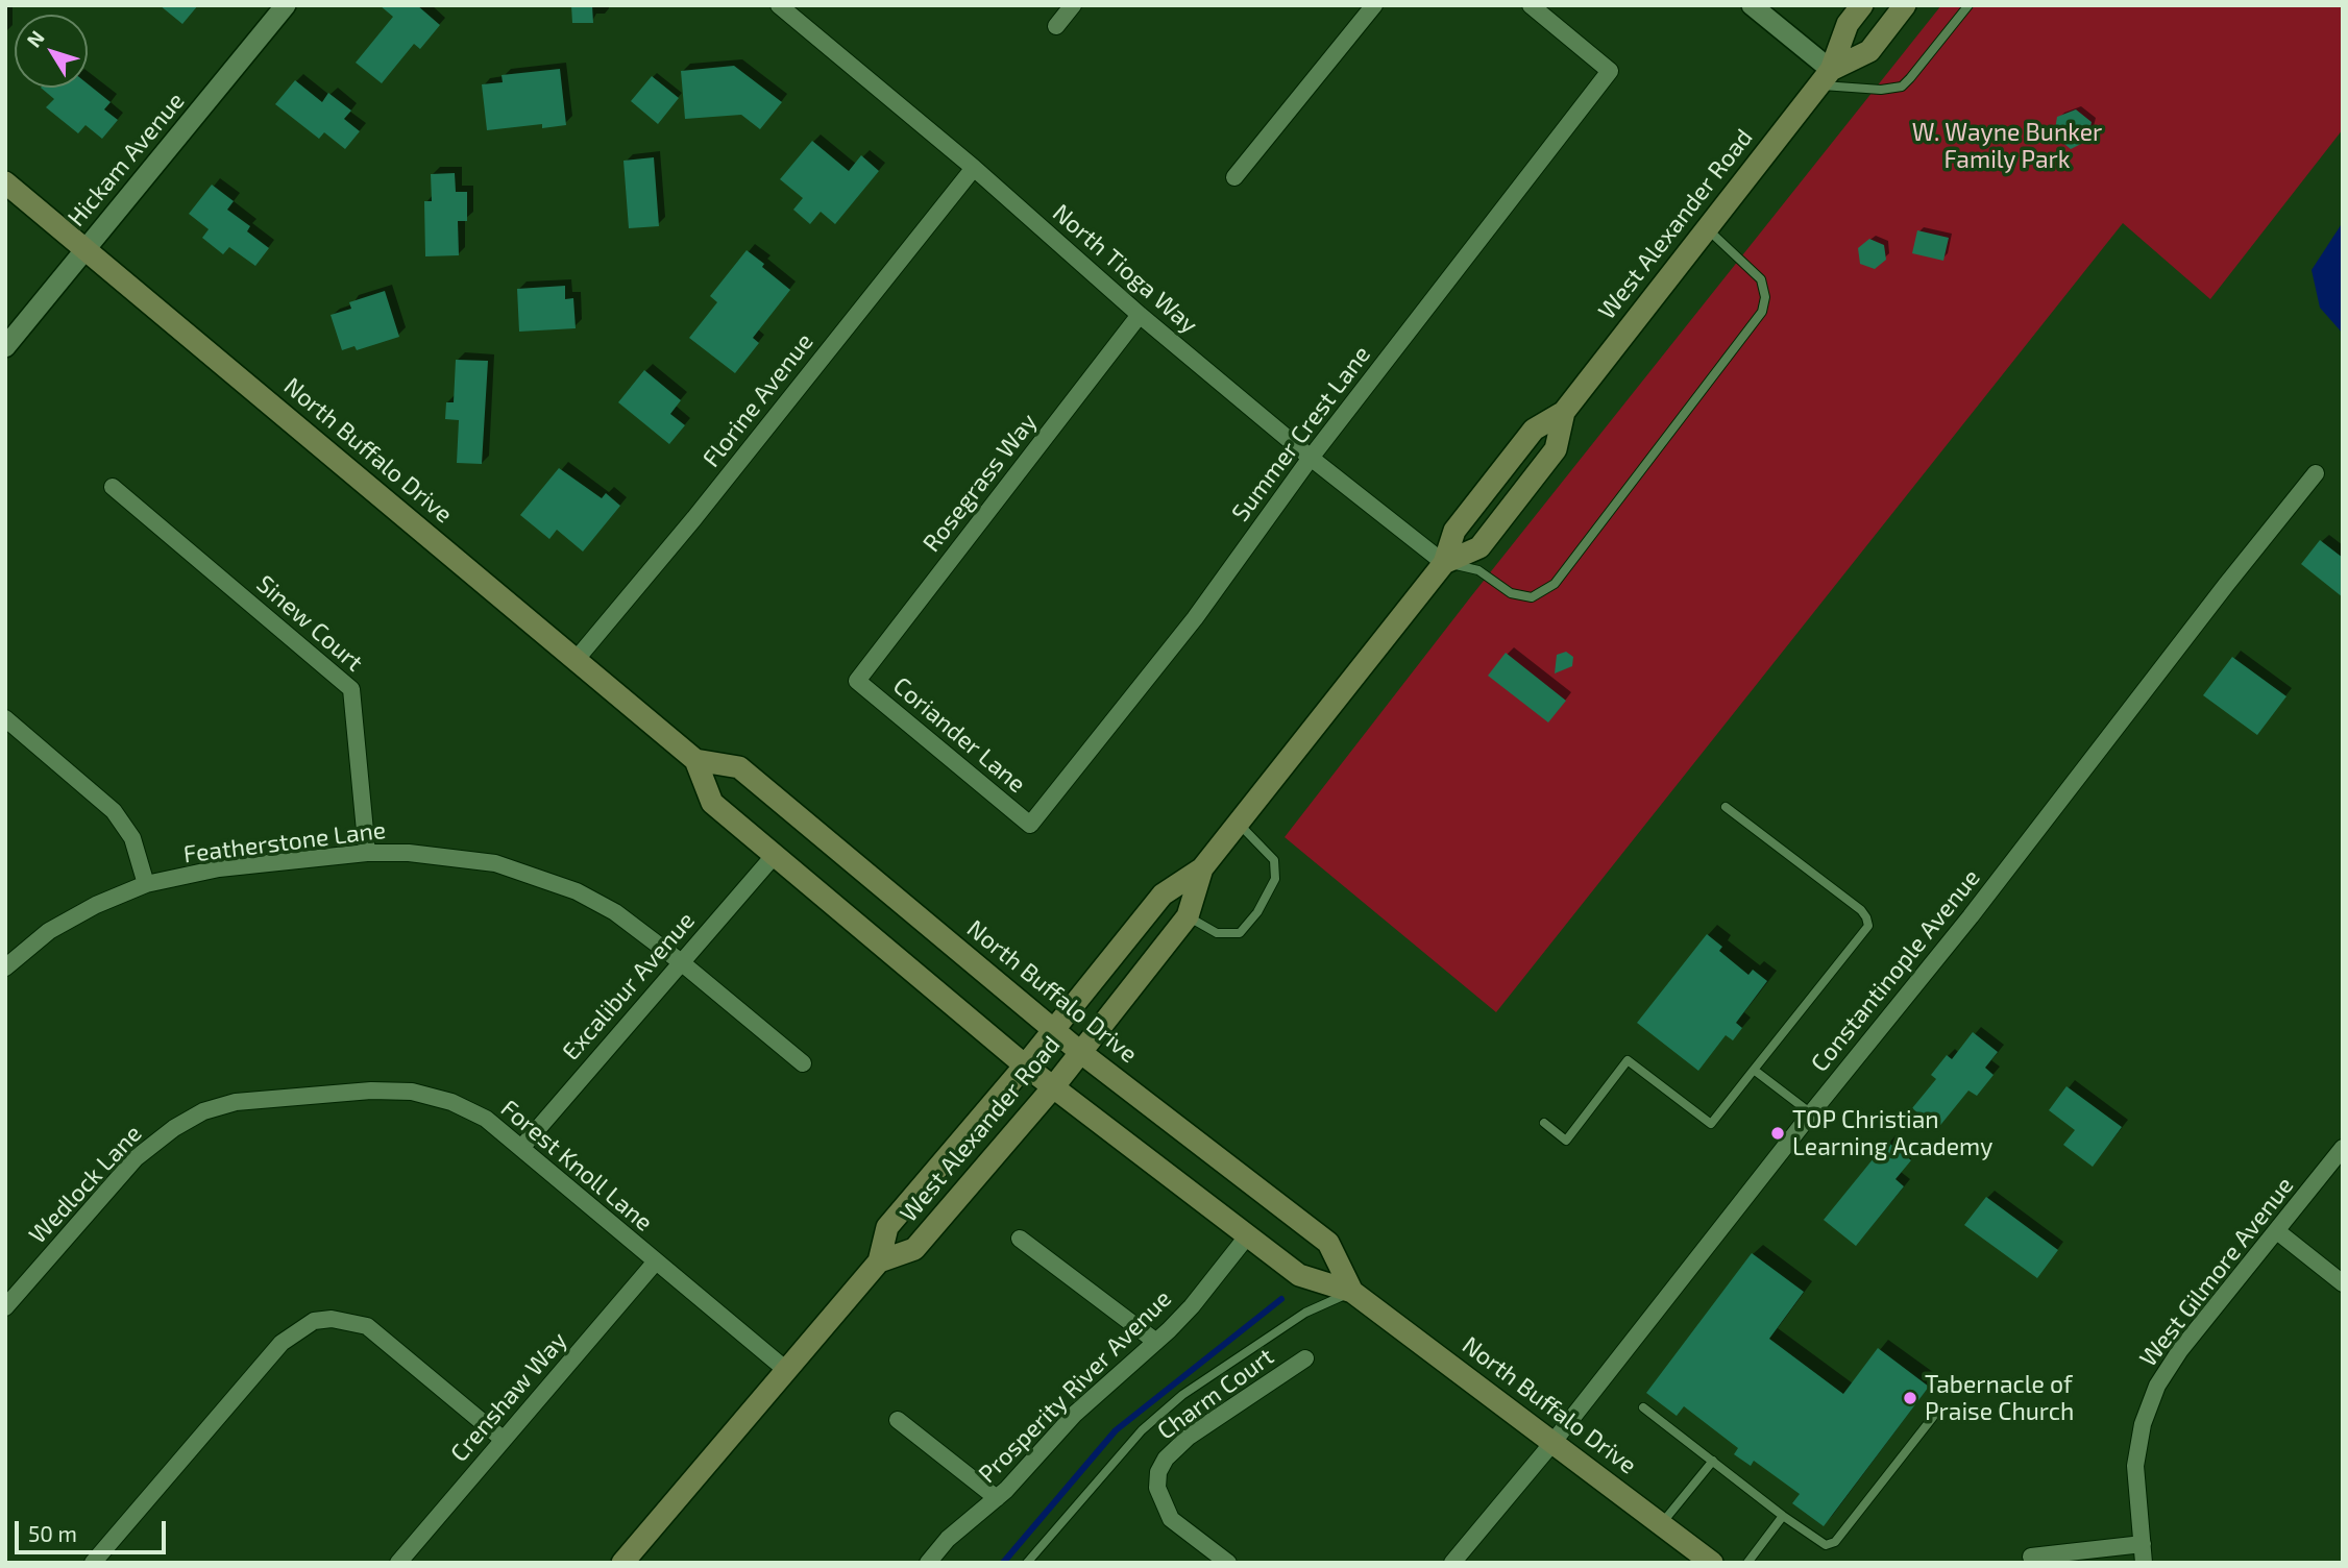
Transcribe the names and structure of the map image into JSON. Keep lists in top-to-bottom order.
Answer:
{
  "streets": {
    "main road": ["West Alexander Road", "North Buffalo Drive"],
    "street": [
      "Hickam Avenue",
      "North Tioga Way",
      "Florine Avenue",
      "Summer Crest Lane",
      "Rosegrass Way",
      "Sinew Court",
      "Coriander Lane",
      "Featherstone Lane",
      "Constantinople Avenue",
      "Excalibur Avenue",
      "Forest Knoll Lane",
      "Wedlock Lane",
      "West Gilmore Avenue",
      "Prosperity River Avenue",
      "Charm Court",
      "Crenshaw Way"
    ]
  },
  "crossings": [
    ["Hickam Avenue", "North Buffalo Drive"],
    ["West Alexander Road", "North Tioga Way"],
    ["West Alexander Road", "North Buffalo Drive"],
    ["West Alexander Road", "Forest Knoll Lane"],
    ["North Tioga Way", "Florine Avenue"],
    ["North Tioga Way", "Summer Crest Lane"],
    ["North Tioga Way", "Rosegrass Way"],
    ["Florine Avenue", "North Buffalo Drive"],
    ["Summer Crest Lane", "Coriander Lane"],
    ["North Buffalo Drive", "Constantinople Avenue"],
    ["North Buffalo Drive", "Excalibur Avenue"],
    ["North Buffalo Drive", "Prosperity River Avenue"],
    ["Rosegrass Way", "Coriander Lane"],
    ["Sinew Court", "Featherstone Lane"],
    ["Featherstone Lane", "Excalibur Avenue"],
    ["Excalibur Avenue", "Forest Knoll Lane"],
    ["Forest Knoll Lane", "Wedlock Lane"],
    ["Forest Knoll Lane", "Crenshaw Way"]
  ],
  "parks": ["W. Wayne Bunker Family Park"],
  "places": ["TOP Christian Learning Academy", "Tabernacle of Praise Church"],
  "scale_bar": "50 m",
  "north": "top left"
}
